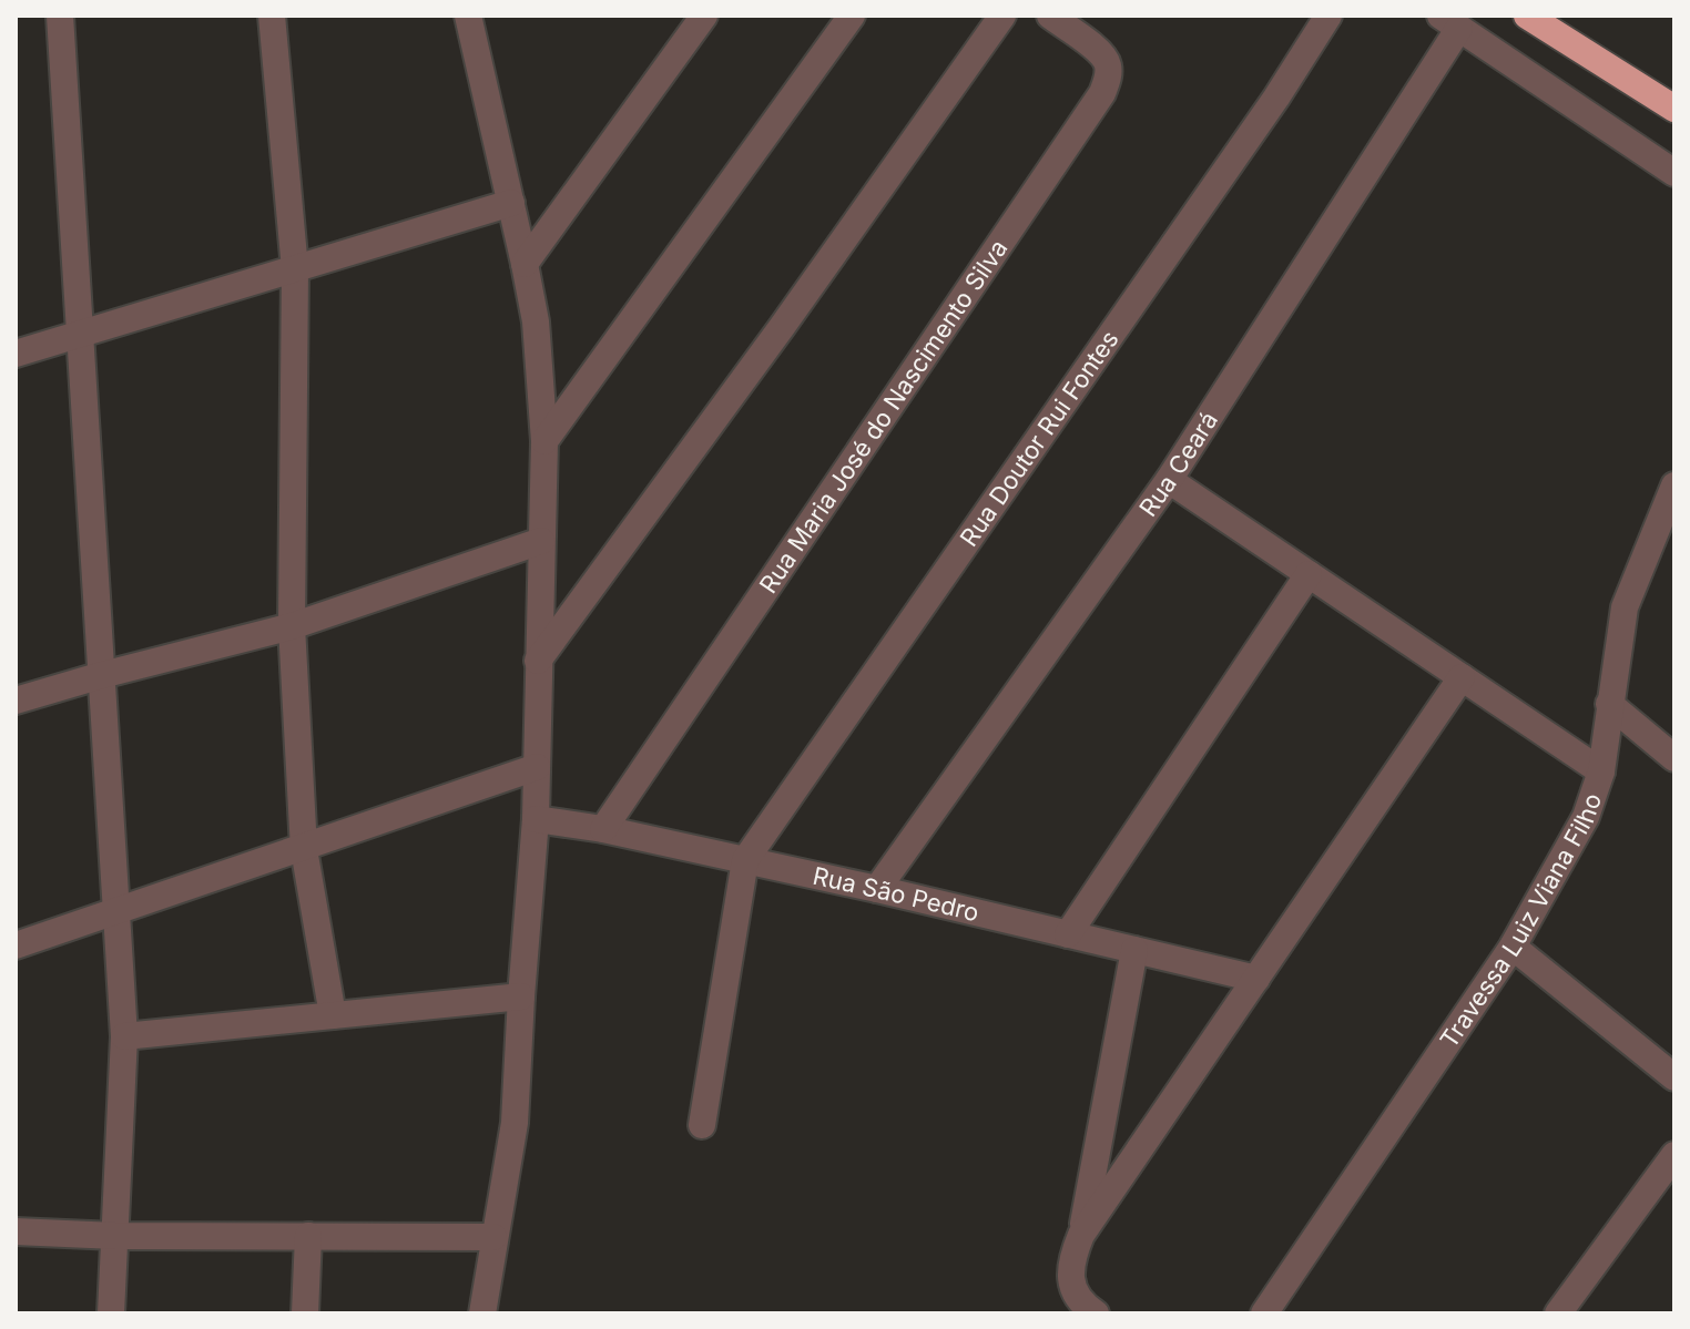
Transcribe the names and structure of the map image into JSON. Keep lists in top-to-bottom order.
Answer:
{
  "streets": {
    "street": [
      "Rua Maria José do Nascimento Silva",
      "Rua Doutor Rui Fontes",
      "Rua Ceará",
      "Rua São Pedro",
      "Travessa Luiz Viana Filho"
    ]
  },
  "crossings": [
    ["Rua Maria José do Nascimento Silva", "Rua São Pedro"],
    ["Rua Doutor Rui Fontes", "Rua São Pedro"],
    ["Rua Ceará", "Rua São Pedro"]
  ]
}
